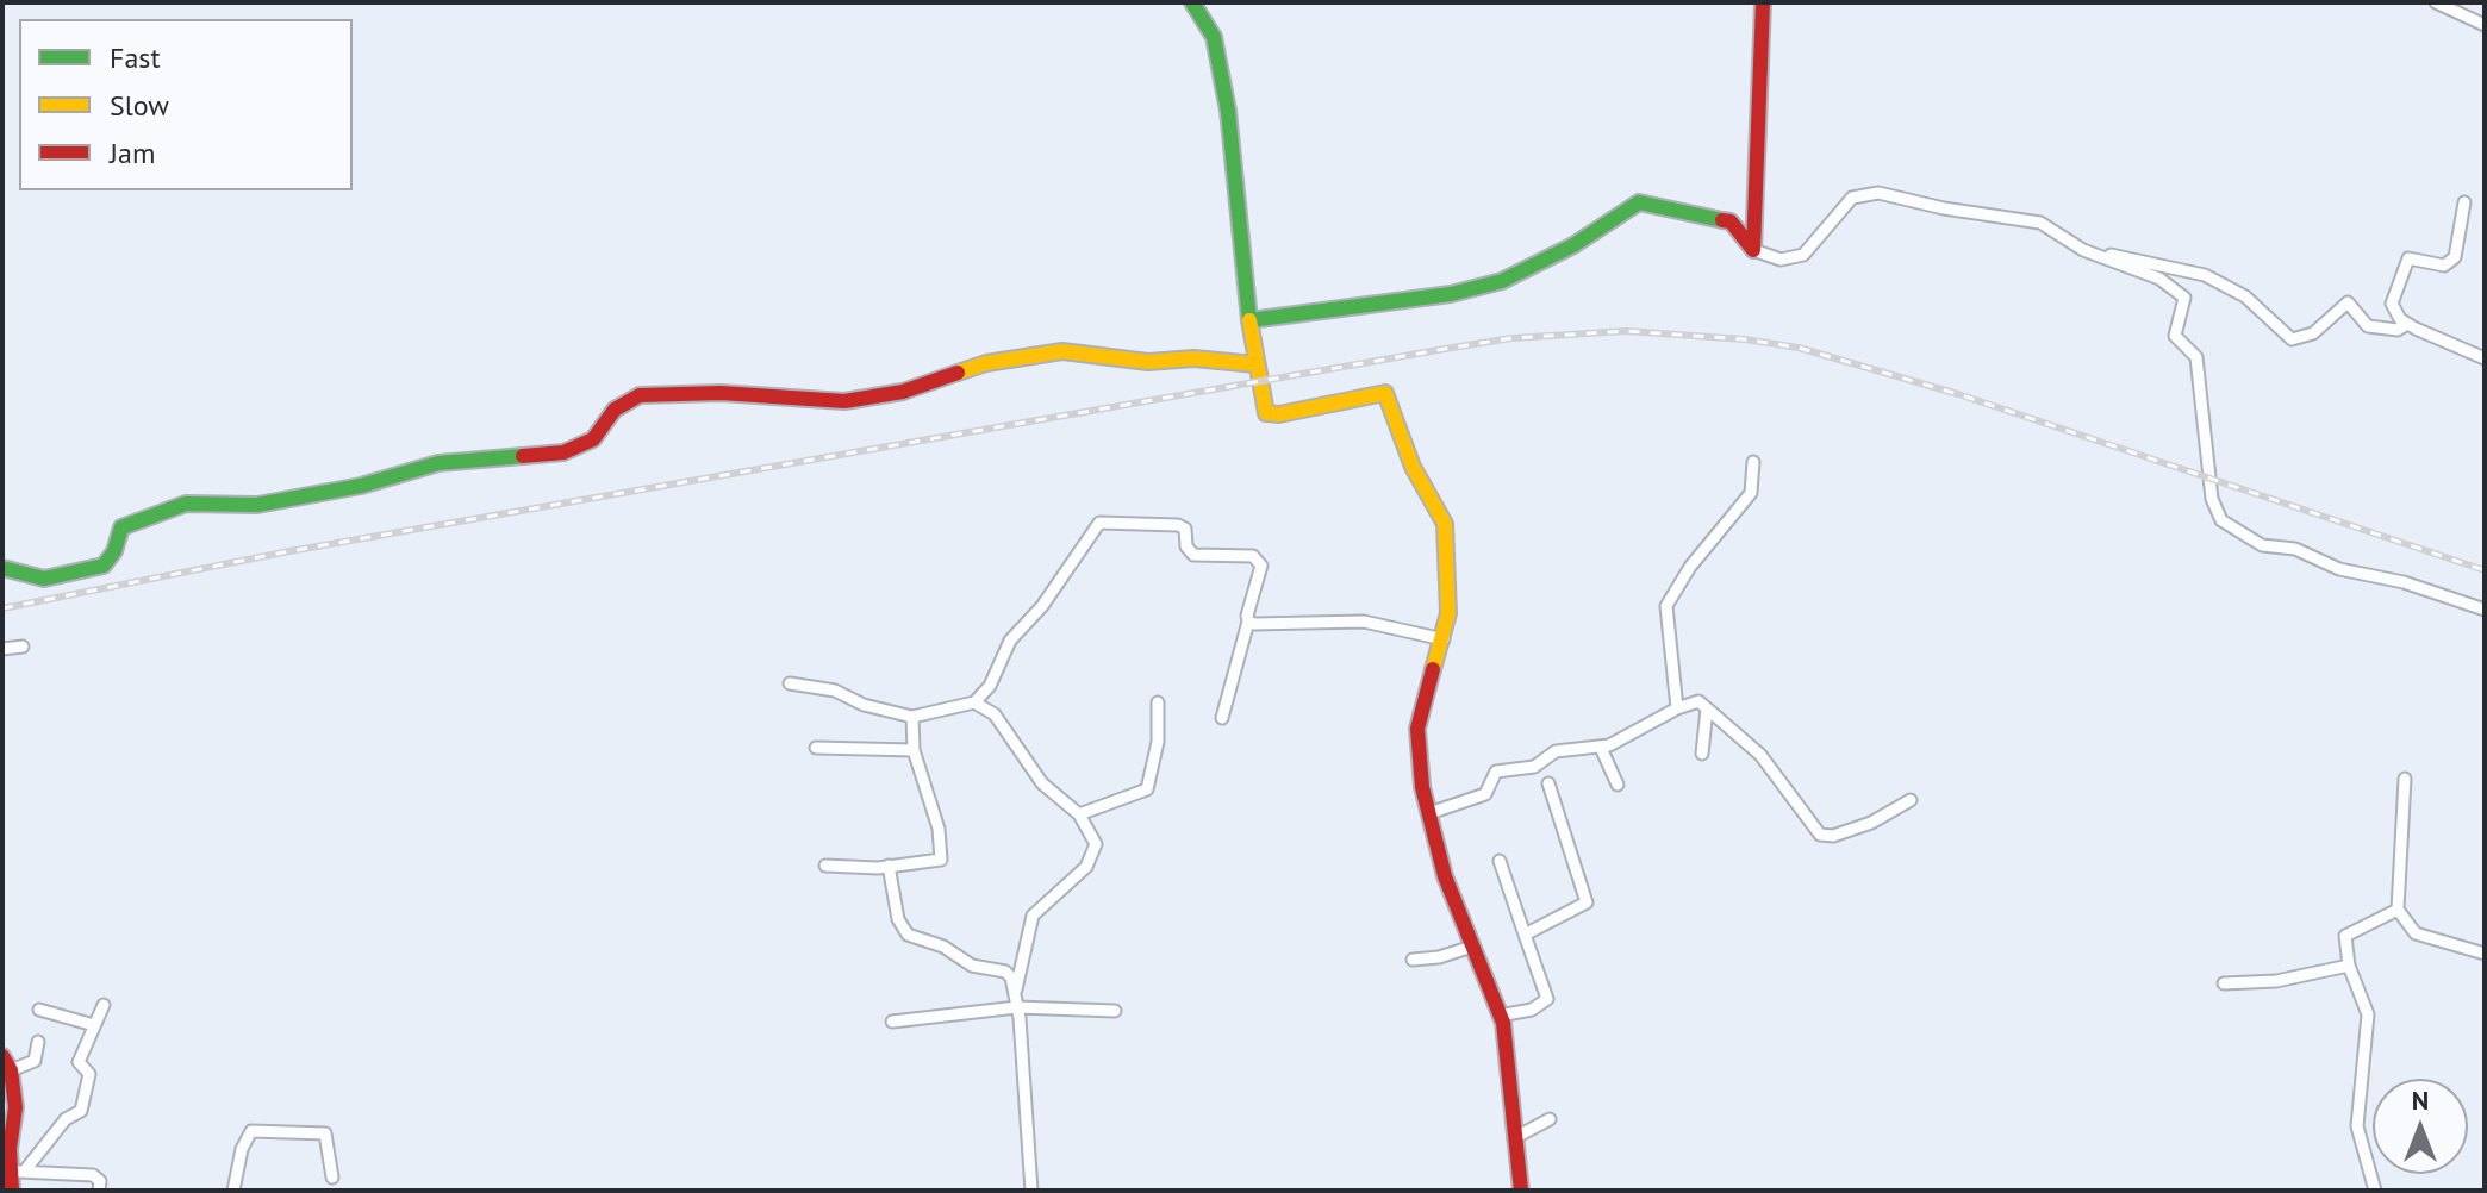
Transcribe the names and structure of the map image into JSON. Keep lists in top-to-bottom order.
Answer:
{
  "legend": ["Fast", "Slow", "Jam"],
  "north": "top"
}
